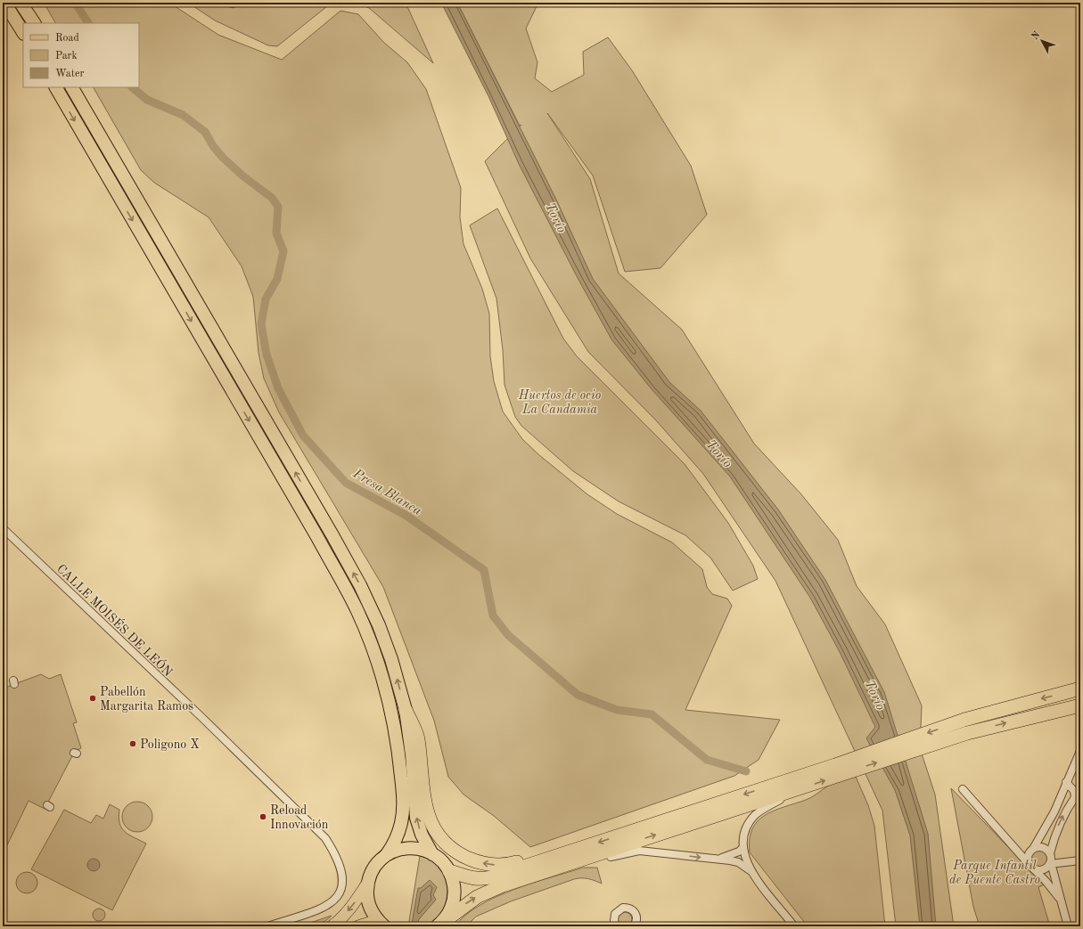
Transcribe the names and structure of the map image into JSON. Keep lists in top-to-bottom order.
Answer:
{
  "streets": {
    "street": ["CALLE MOISÉS DE LEÓN"]
  },
  "water": ["Torío", "Presa Blanca"],
  "parks": ["Huertos de ocio La Candamia", "Parque Infantil de Puente Castro"],
  "places": ["Pabellón Margarita Ramos", "Poligono X", "Reload Innovación"],
  "legend": ["Road", "Park", "Water"],
  "north": "top left"
}
